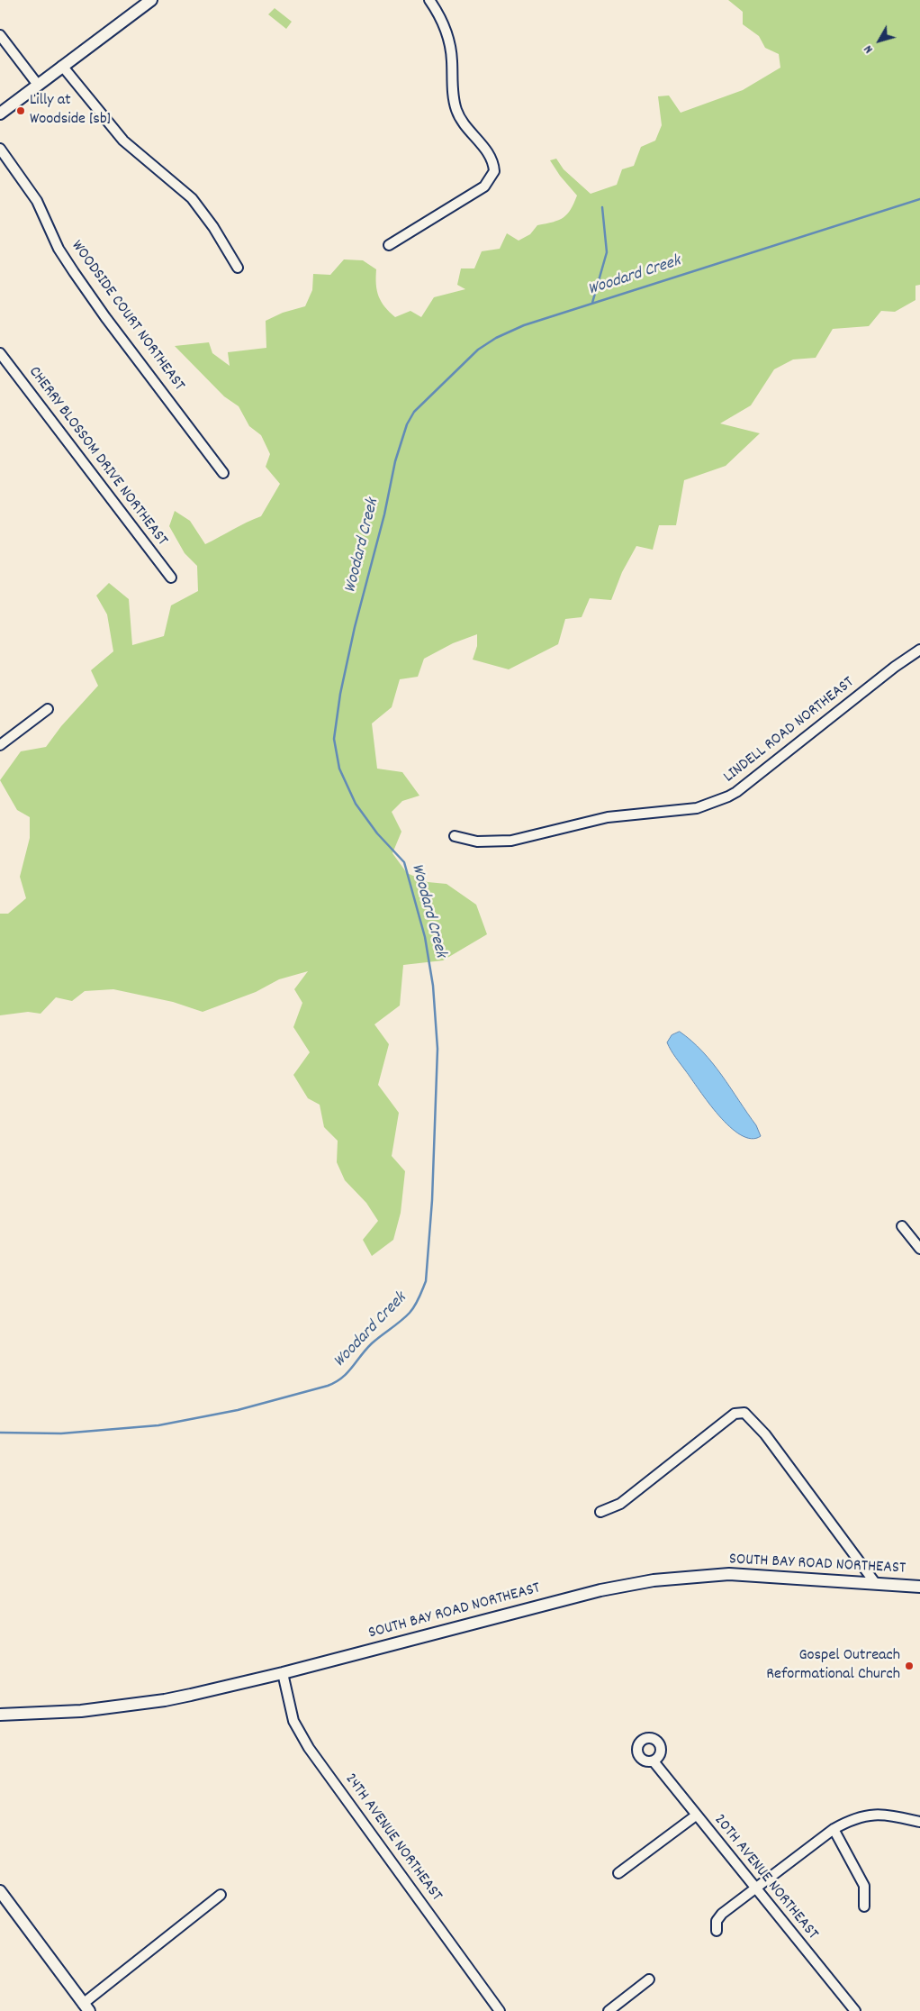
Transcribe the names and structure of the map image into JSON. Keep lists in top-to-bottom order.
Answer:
{
  "streets": {
    "street": [
      "WOODSIDE COURT NORTHEAST",
      "CHERRY BLOSSOM DRIVE NORTHEAST",
      "LINDELL ROAD NORTHEAST",
      "SOUTH BAY ROAD NORTHEAST",
      "24TH AVENUE NORTHEAST",
      "20TH AVENUE NORTHEAST"
    ]
  },
  "crossings": [
    ["SOUTH BAY ROAD NORTHEAST", "24TH AVENUE NORTHEAST"]
  ],
  "water": ["Woodard Creek"],
  "places": ["Lilly at Woodside [sb]", "Gospel Outreach Reformational Church"],
  "north": "bottom left"
}
